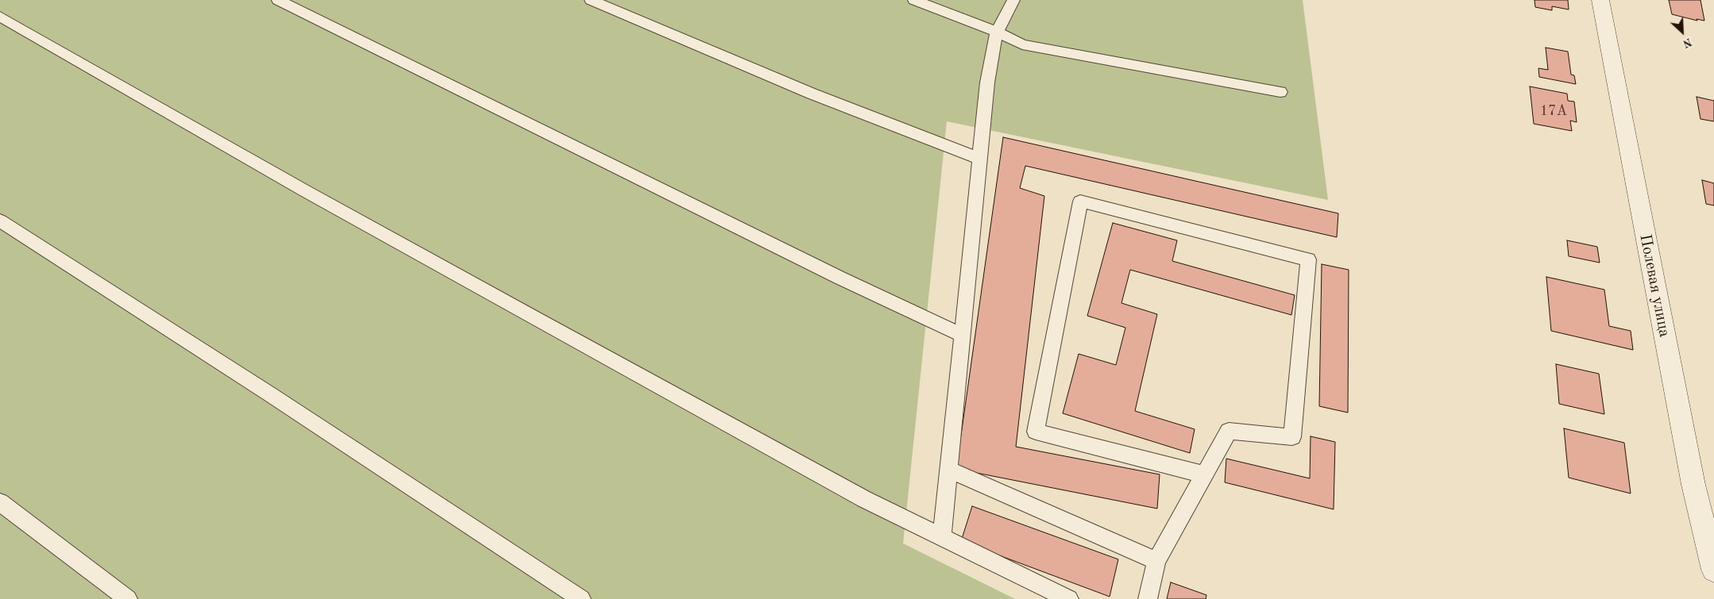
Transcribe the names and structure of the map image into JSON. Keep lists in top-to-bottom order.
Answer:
{
  "streets": {
    "street": ["Полевая улица"]
  },
  "house_numbers": ["17А"],
  "north": "bottom right"
}
